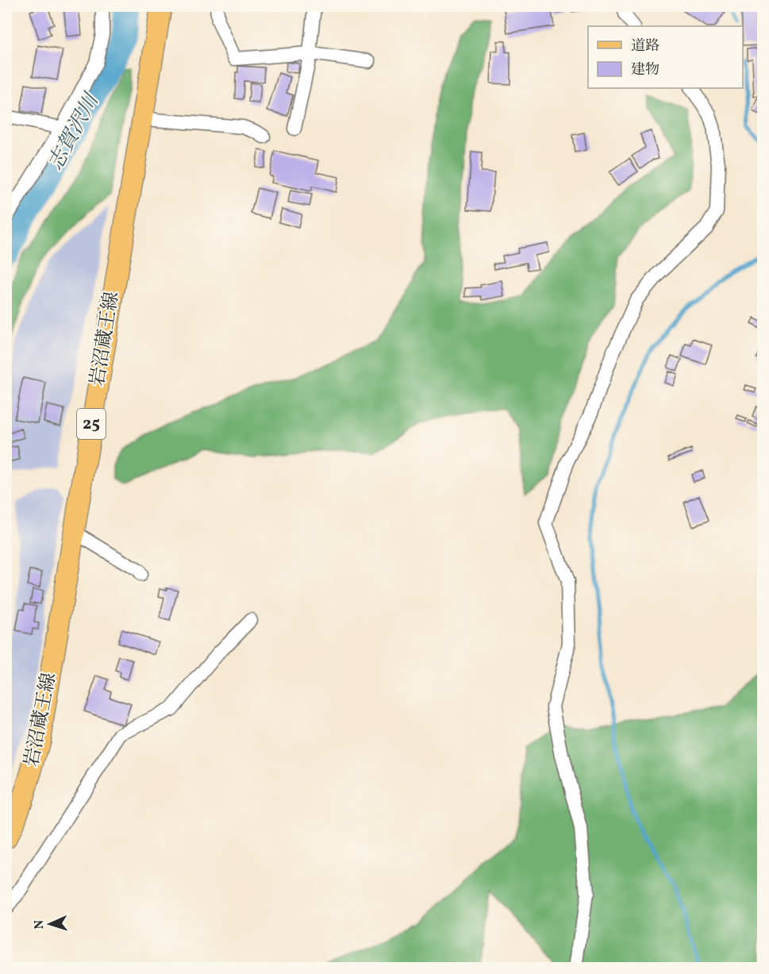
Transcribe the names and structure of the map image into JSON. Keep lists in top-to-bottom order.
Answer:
{
  "streets": {
    "main road": ["岩沼蔵王線", "25"]
  },
  "water": ["志賀沢川"],
  "legend": ["道路", "建物"],
  "north": "left"
}
